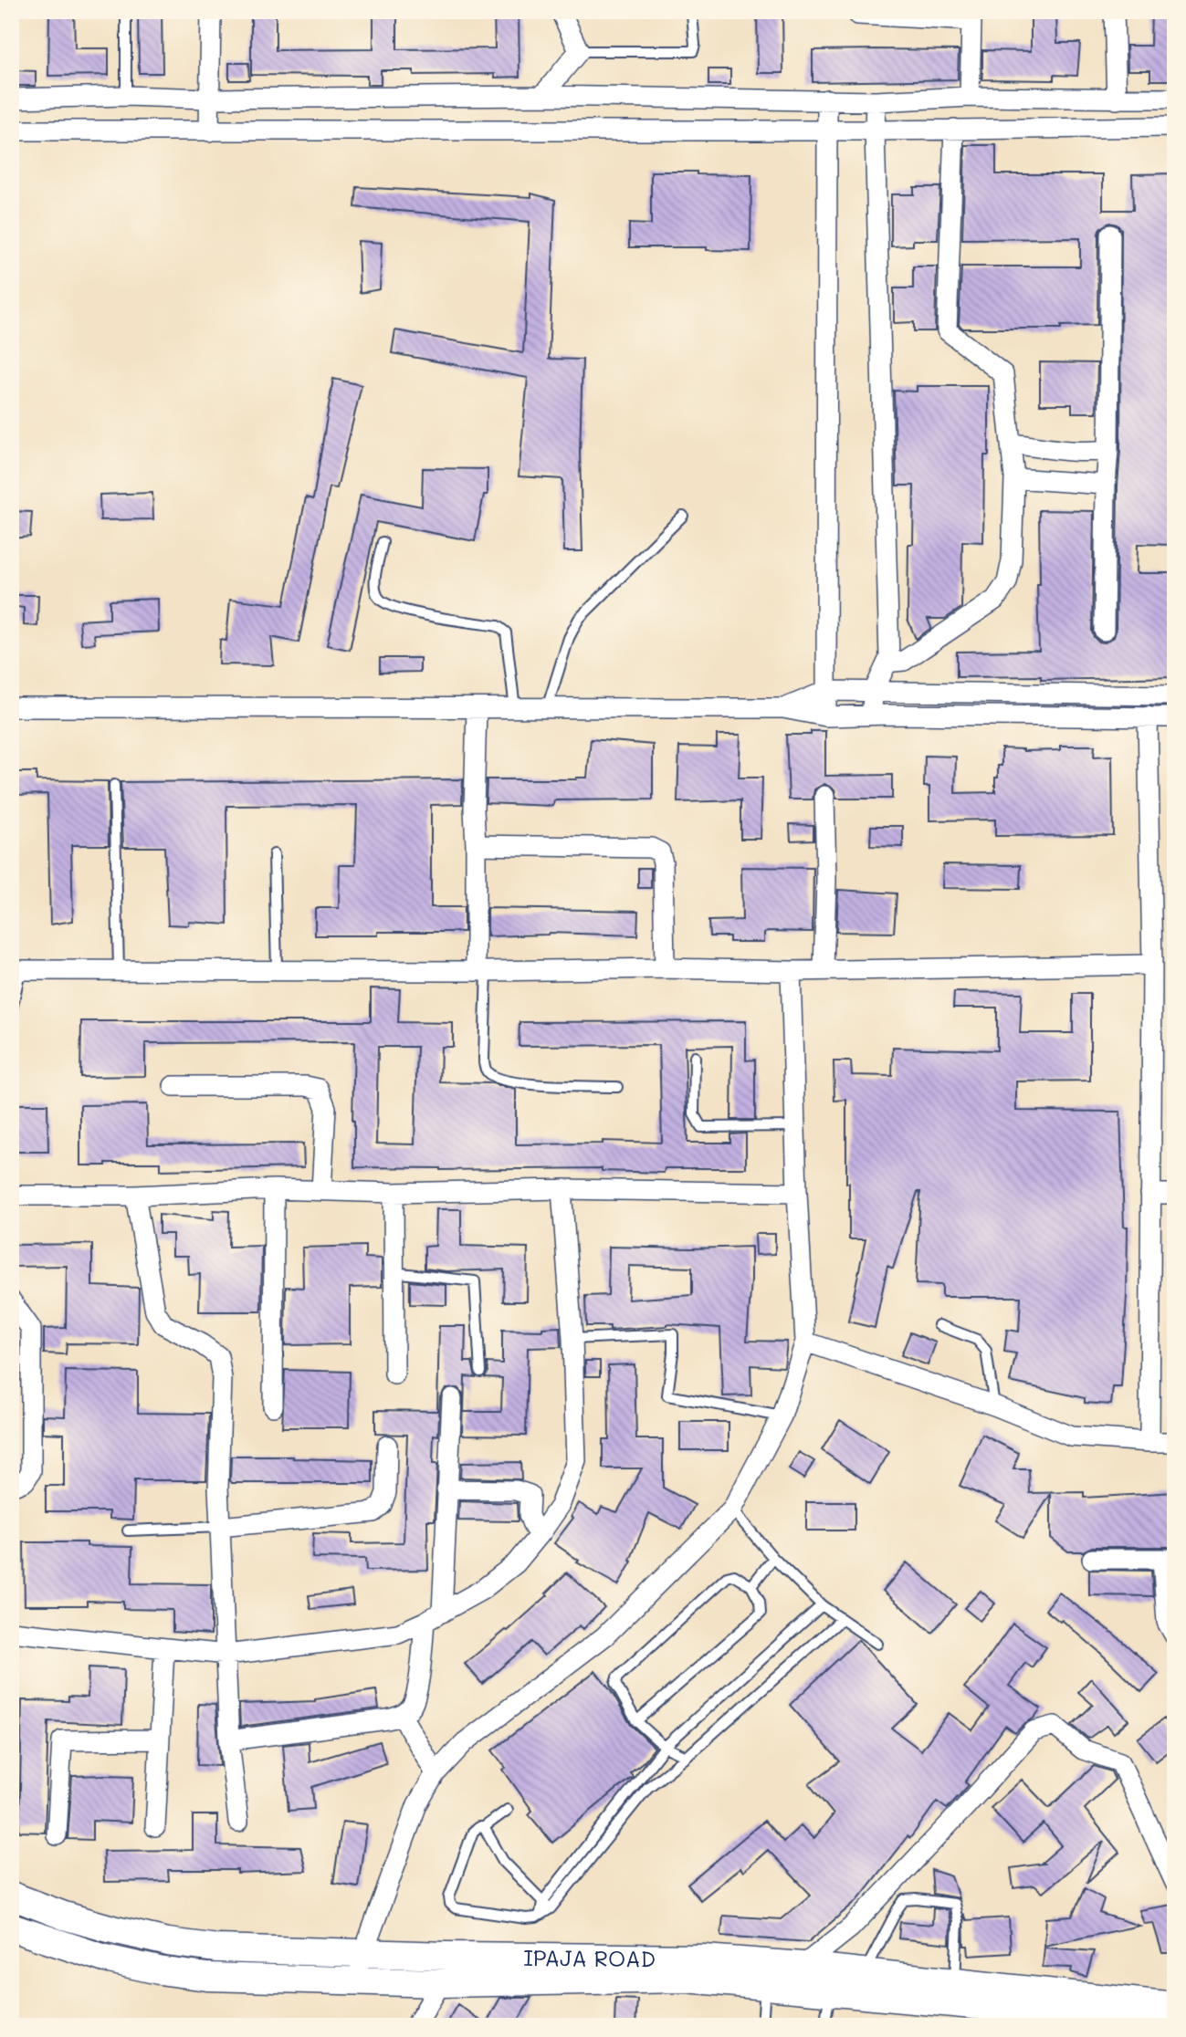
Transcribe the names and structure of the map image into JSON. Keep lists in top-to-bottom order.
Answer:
{
  "streets": {
    "main road": ["IPAJA ROAD"]
  }
}
